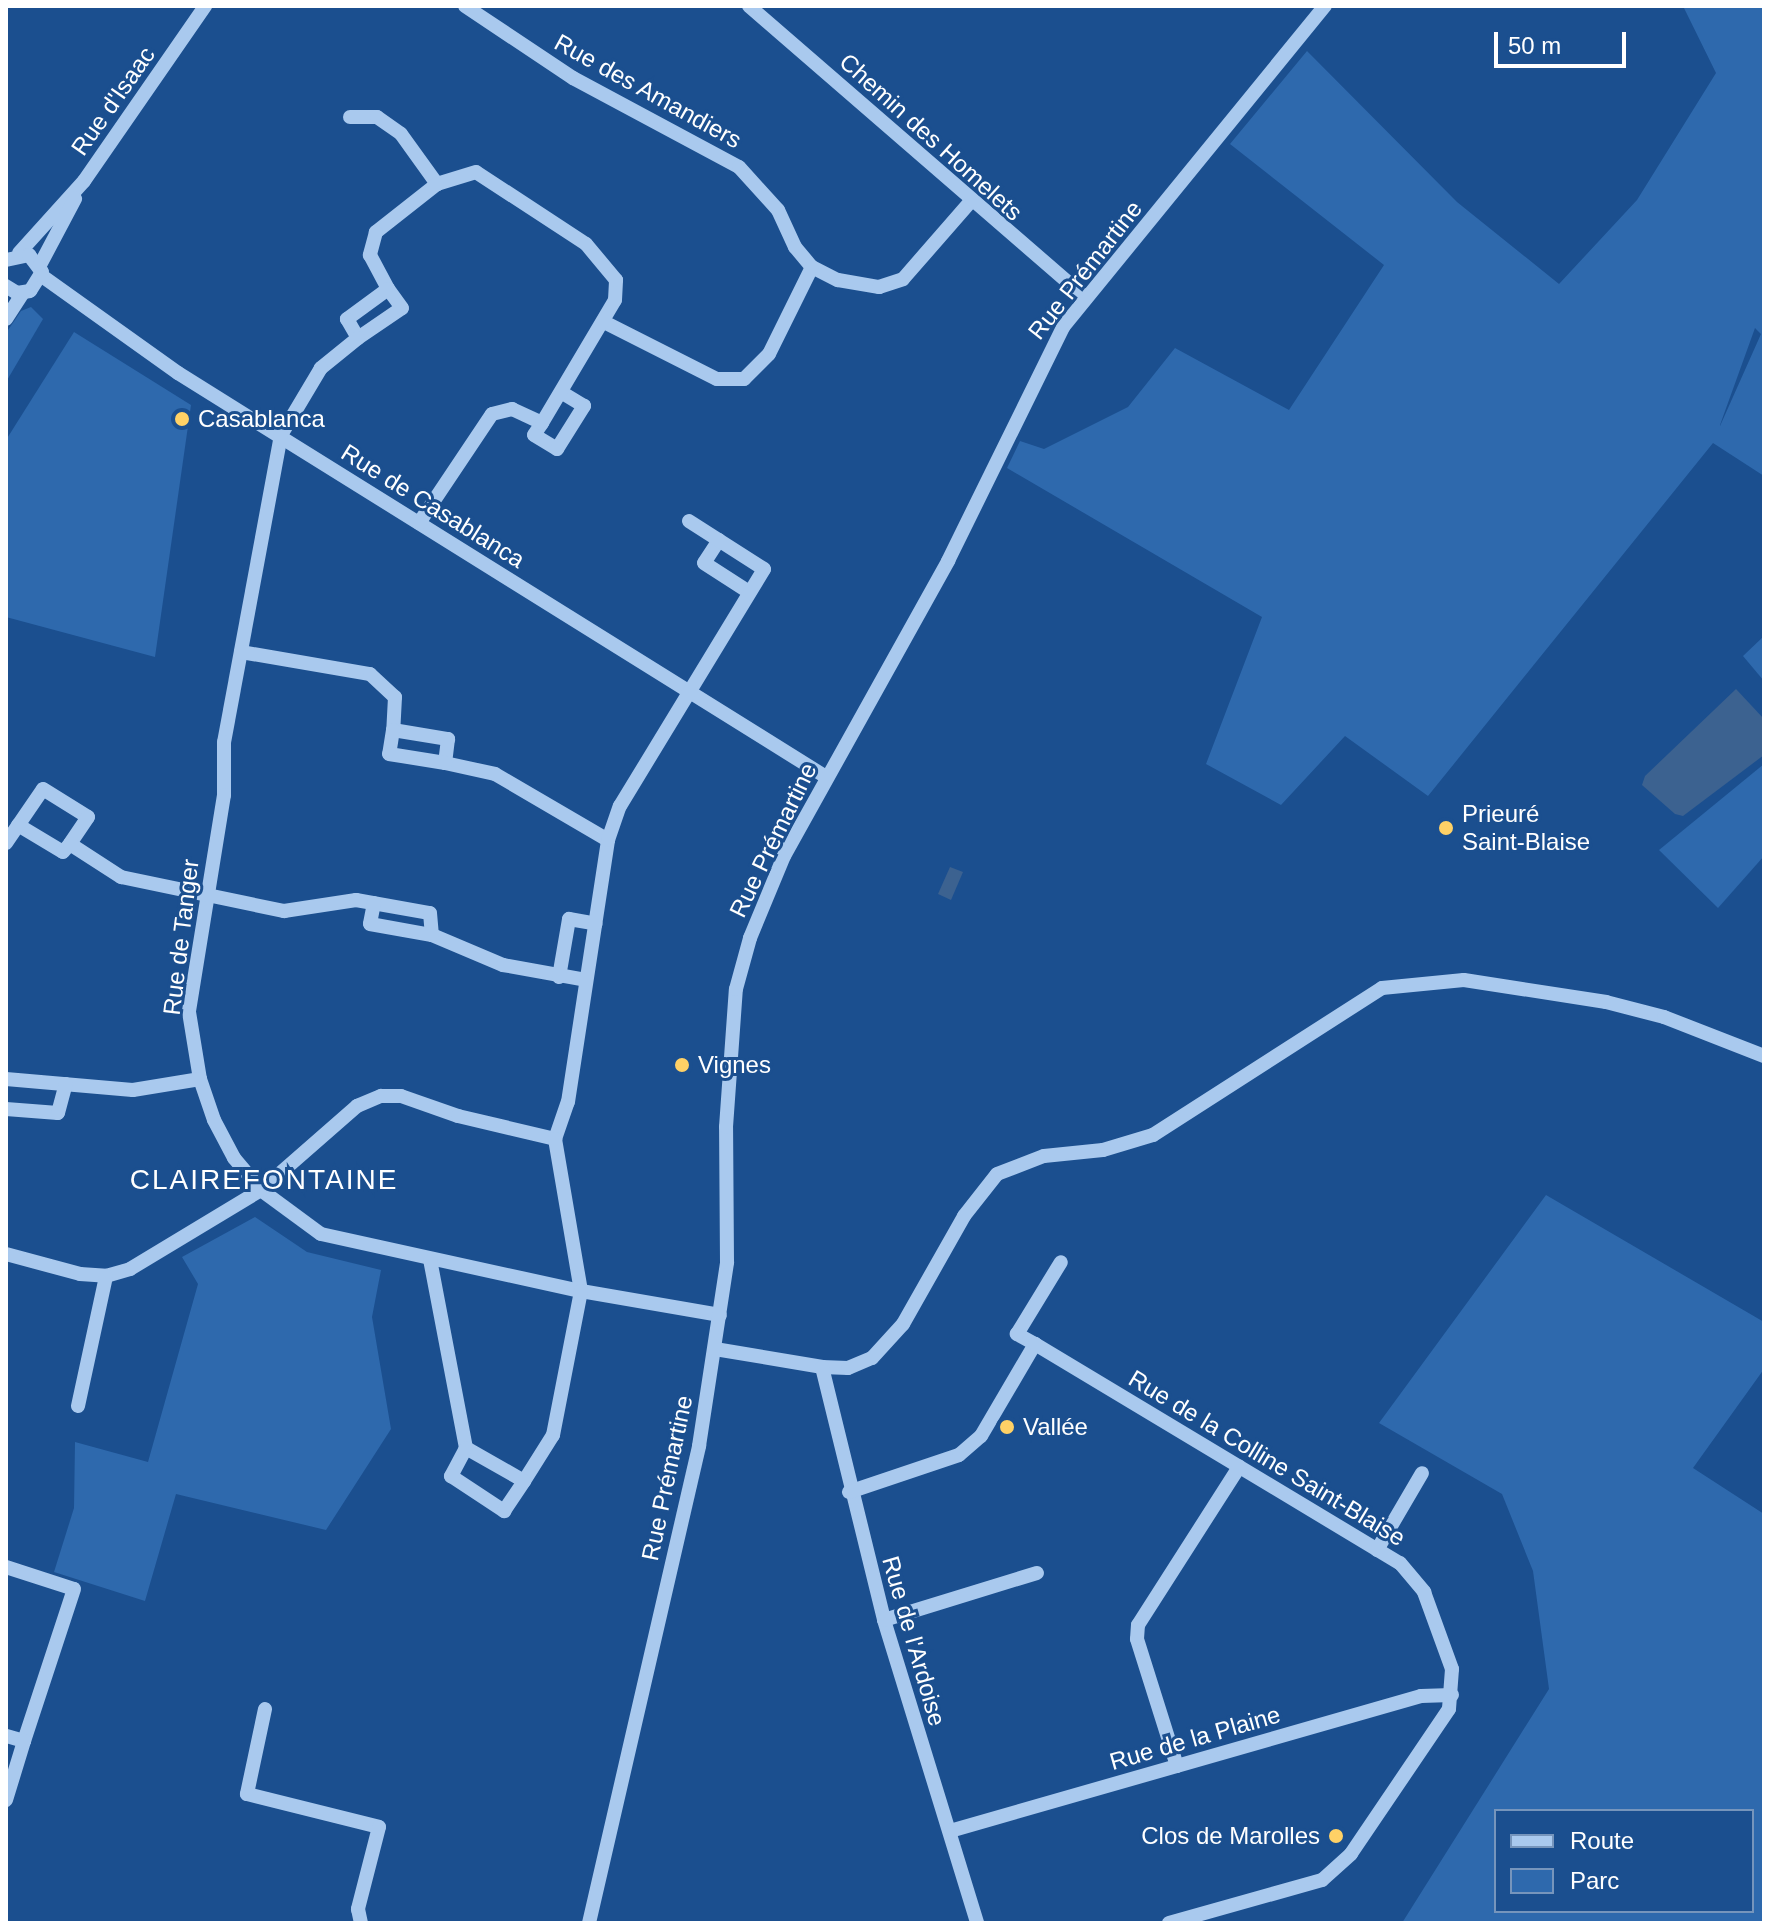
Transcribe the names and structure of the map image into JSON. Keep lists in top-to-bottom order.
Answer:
{
  "streets": {
    "street": [
      "Rue des Amandiers",
      "Rue d'Isaac",
      "Chemin des Homelets",
      "Rue Prémartine",
      "Rue de Casablanca",
      "Rue de Tanger",
      "Rue de la Colline Saint-Blaise",
      "Rue de l'Ardoise",
      "Rue de la Plaine"
    ]
  },
  "crossings": [
    ["Rue d'Isaac", "Rue de Casablanca"],
    ["Chemin des Homelets", "Rue Prémartine"],
    ["Rue Prémartine", "Rue de Casablanca"],
    ["Rue Prémartine", "Rue de Tanger"],
    ["Rue de Casablanca", "Rue de Tanger"],
    ["Rue de la Colline Saint-Blaise", "Rue de la Plaine"],
    ["Rue de l'Ardoise", "Rue de la Plaine"]
  ],
  "districts": ["CLAIREFONTAINE"],
  "places": [
    "Casablanca",
    "Prieuré Saint-Blaise",
    "Vignes",
    "Vallée",
    "Clos de Marolles"
  ],
  "legend": ["Route", "Parc"],
  "scale_bar": "50 m"
}
